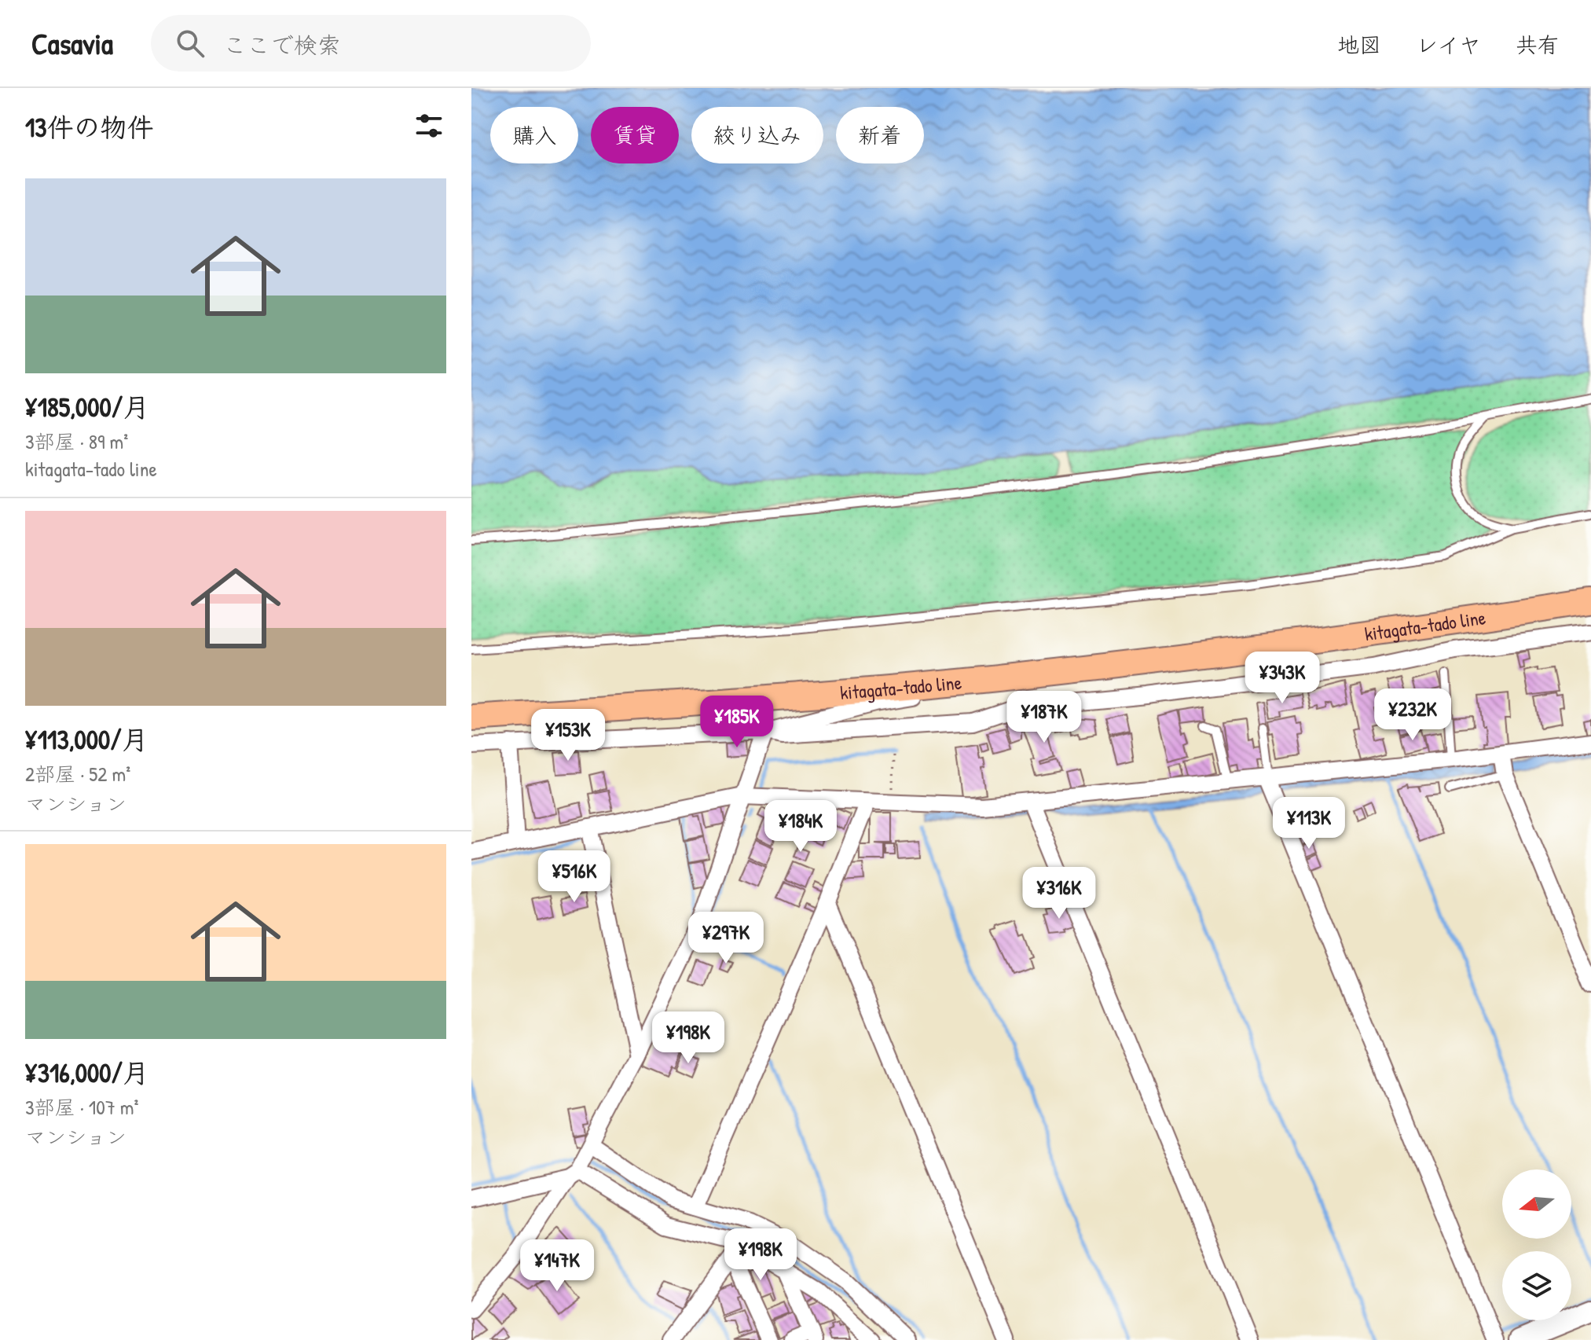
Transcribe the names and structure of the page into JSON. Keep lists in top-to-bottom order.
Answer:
{
  "streets": {
    "main road": ["kitagata-tado line"]
  },
  "north": "left",
  "page": {
    "header": "Casavia",
    "search": "ここで検索",
    "nav": ["地図", "レイヤ", "共有"],
    "heading": "13件の物件",
    "chip": [
      "購入",
      "賃貸",
      "絞り込み",
      "新着"
    ],
    "list": [
      {
        "name": "¥185,000/月",
        "note": "3部屋 · 89 m² · kitagata-tado line"
      },
      {
        "name": "¥113,000/月",
        "note": "2部屋 · 52 m² · マンション"
      },
      {
        "name": "¥316,000/月",
        "note": "3部屋 · 107 m² · マンション"
      }
    ],
    "price": [
      "¥343K",
      "¥232K",
      "¥187K",
      "¥185K",
      "¥153K",
      "¥113K",
      "¥184K",
      "¥516K",
      "¥316K",
      "¥297K",
      "¥198K",
      "¥198K",
      "¥147K"
    ]
  }
}
